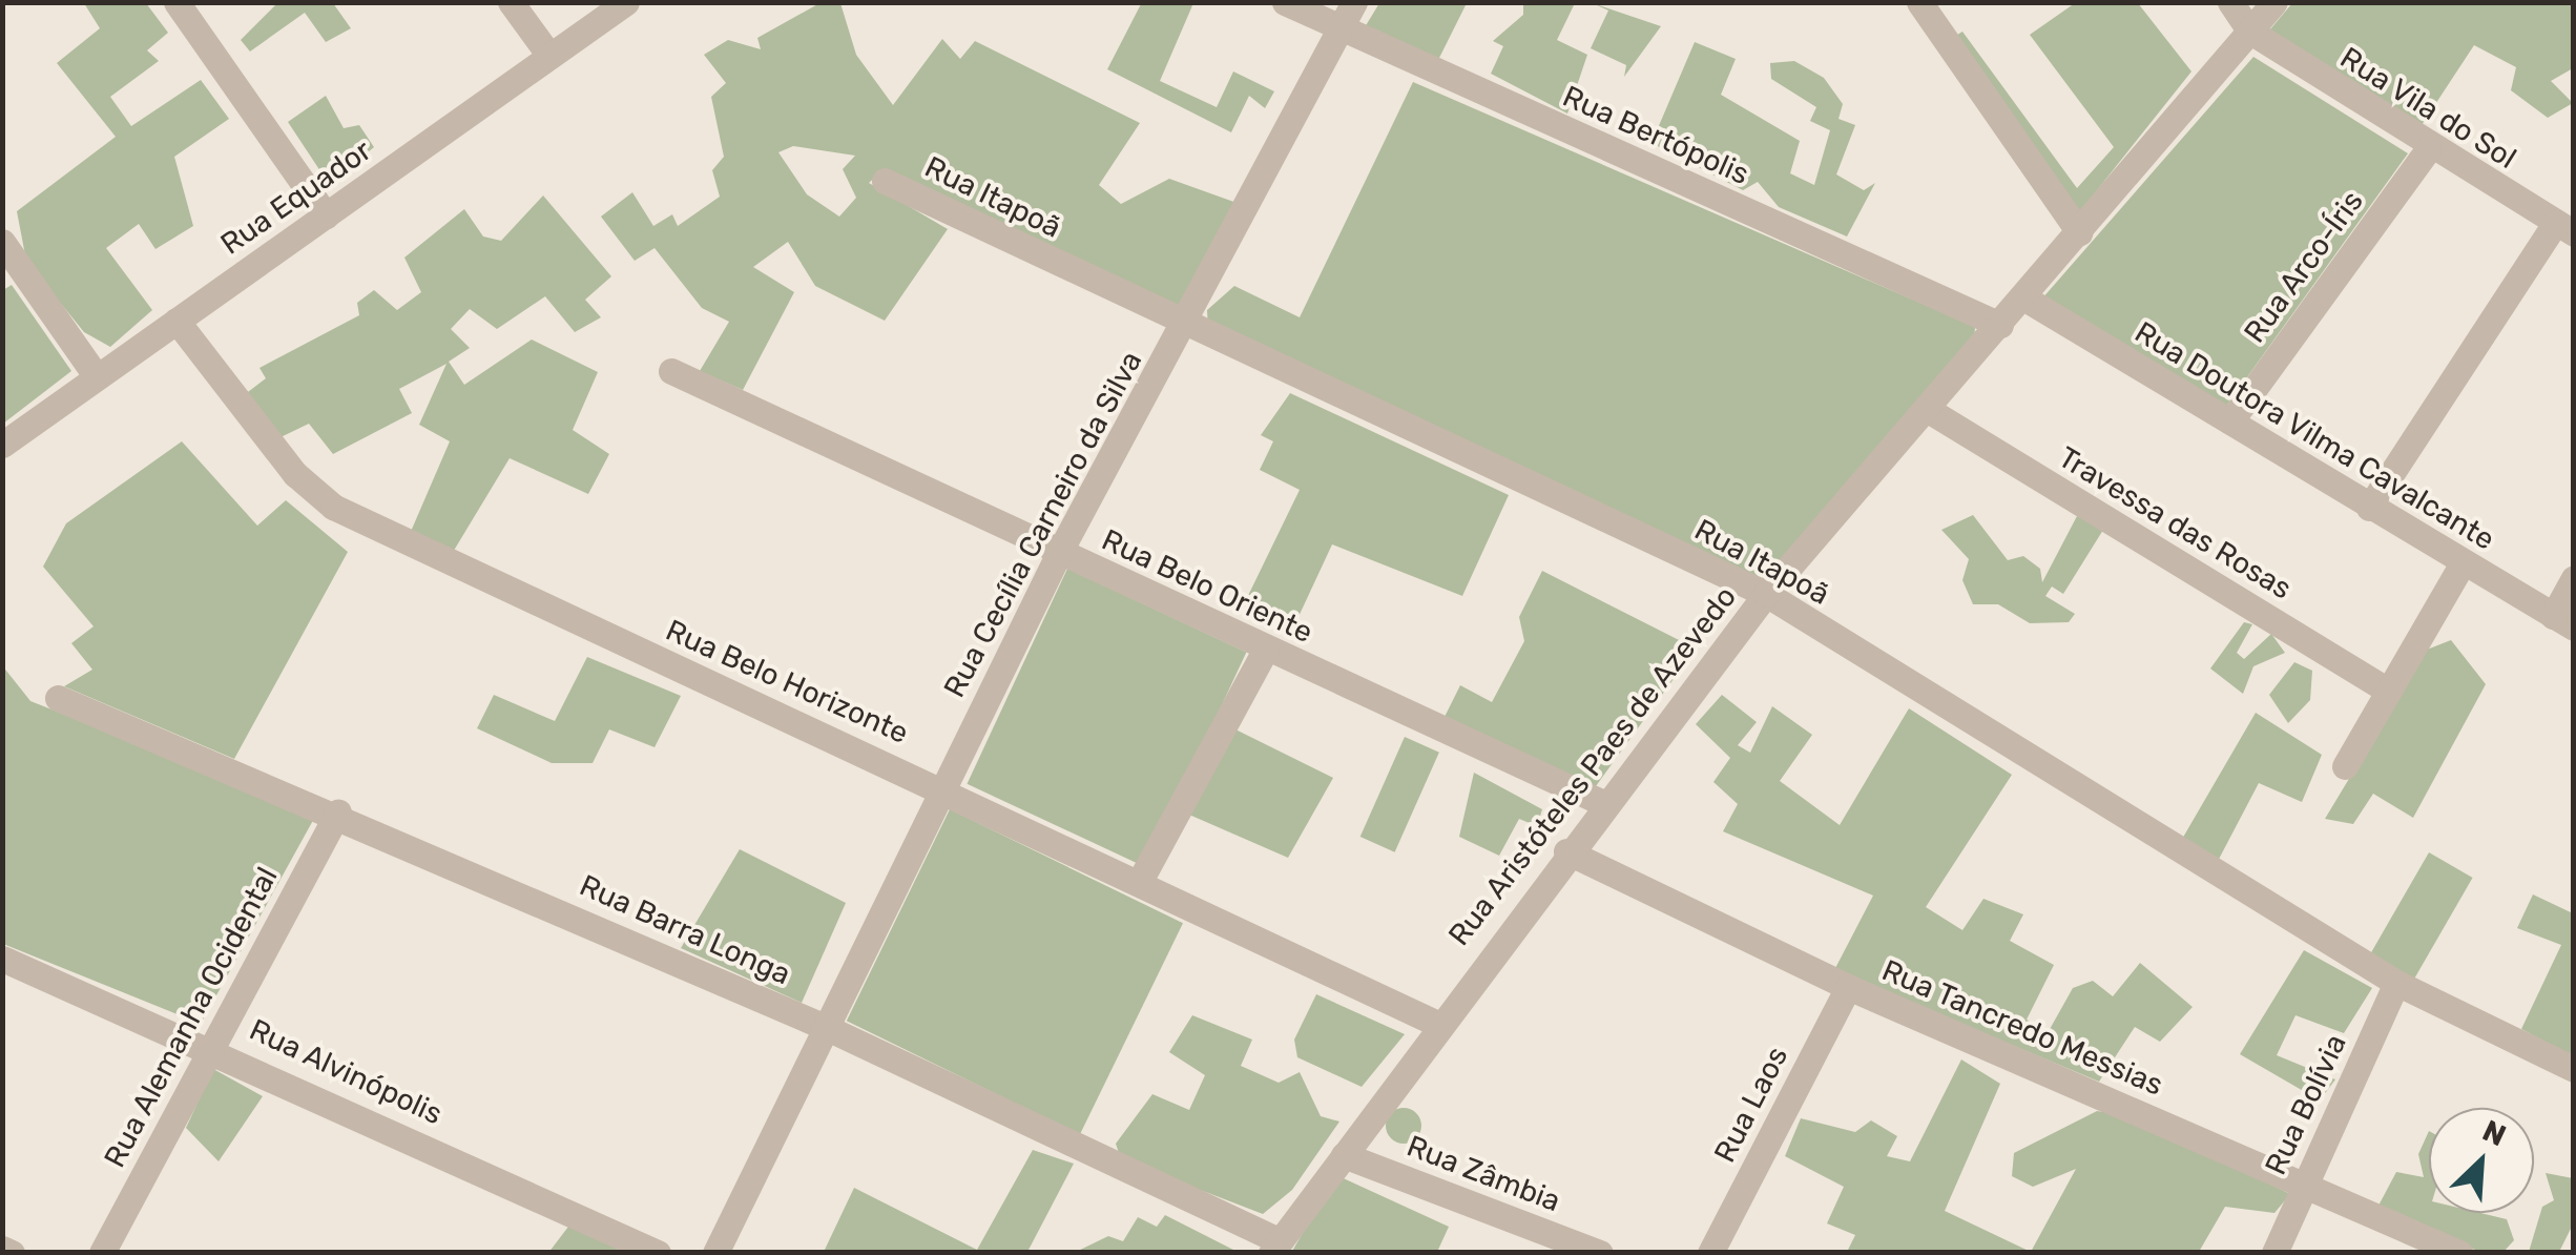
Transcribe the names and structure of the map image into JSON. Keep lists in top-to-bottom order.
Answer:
{
  "streets": {
    "street": [
      "Rua Vila do Sol",
      "Rua Bertópolis",
      "Rua Equador",
      "Rua Itapoã",
      "Rua Arco-Íris",
      "Rua Doutora Vilma Cavalcante",
      "Travessa das Rosas",
      "Rua Cecília Carneiro da Silva",
      "Rua Belo Oriente",
      "Rua Belo Horizonte",
      "Rua Aristóteles Paes de Azevedo",
      "Rua Barra Longa",
      "Rua Alemanha Ocidental",
      "Rua Tancredo Messias",
      "Rua Alvinópolis",
      "Rua Laos",
      "Rua Bolívia",
      "Rua Zâmbia"
    ]
  },
  "crossings": [
    ["Rua Vila do Sol", "Rua Arco-Íris"],
    ["Rua Vila do Sol", "Rua Aristóteles Paes de Azevedo"],
    ["Rua Bertópolis", "Rua Cecília Carneiro da Silva"],
    ["Rua Bertópolis", "Rua Aristóteles Paes de Azevedo"],
    ["Rua Equador", "Rua Belo Horizonte"],
    ["Rua Itapoã", "Rua Cecília Carneiro da Silva"],
    ["Rua Itapoã", "Rua Aristóteles Paes de Azevedo"],
    ["Rua Itapoã", "Rua Bolívia"],
    ["Rua Arco-Íris", "Rua Doutora Vilma Cavalcante"],
    ["Rua Doutora Vilma Cavalcante", "Rua Aristóteles Paes de Azevedo"],
    ["Travessa das Rosas", "Rua Aristóteles Paes de Azevedo"],
    ["Rua Cecília Carneiro da Silva", "Rua Belo Oriente"],
    ["Rua Cecília Carneiro da Silva", "Rua Belo Horizonte"],
    ["Rua Cecília Carneiro da Silva", "Rua Barra Longa"],
    ["Rua Belo Oriente", "Rua Aristóteles Paes de Azevedo"],
    ["Rua Belo Horizonte", "Rua Aristóteles Paes de Azevedo"],
    ["Rua Aristóteles Paes de Azevedo", "Rua Barra Longa"],
    ["Rua Aristóteles Paes de Azevedo", "Rua Tancredo Messias"],
    ["Rua Aristóteles Paes de Azevedo", "Rua Zâmbia"],
    ["Rua Barra Longa", "Rua Alemanha Ocidental"],
    ["Rua Alemanha Ocidental", "Rua Alvinópolis"],
    ["Rua Tancredo Messias", "Rua Laos"],
    ["Rua Tancredo Messias", "Rua Bolívia"]
  ],
  "north": "top right"
}
